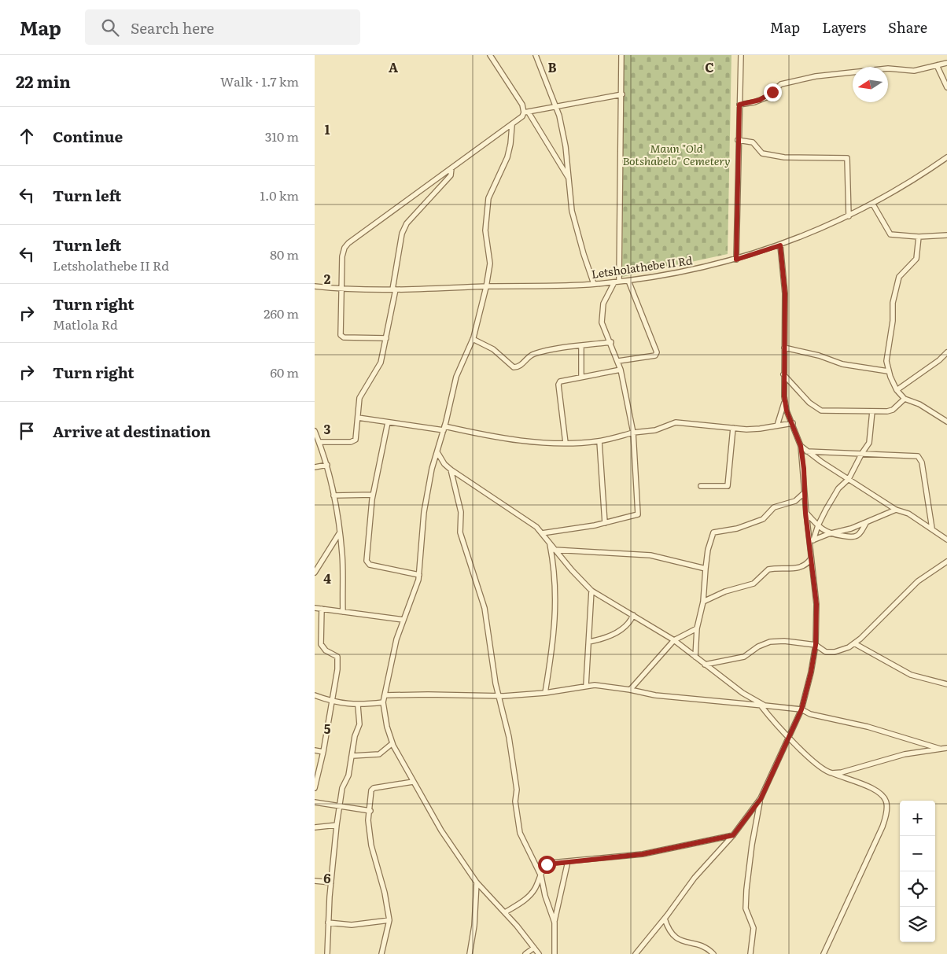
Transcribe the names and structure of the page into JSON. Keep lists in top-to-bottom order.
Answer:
{
  "streets": {
    "street": ["Letsholathebe II Rd"]
  },
  "parks": ["Maun \"Old Botshabelo\" Cemetery"],
  "north": "left",
  "page": {
    "header": "Map",
    "search": "Search here",
    "nav": ["Map", "Layers", "Share"],
    "heading": ["22 min", "Walk · 1.7 km"],
    "list": [
      ["Continue", "310 m"],
      ["Turn left", "1.0 km"],
      ["Turn left", "Letsholathebe II Rd", "80 m"],
      ["Turn right", "Matlola Rd", "260 m"],
      ["Turn right", "60 m"],
      "Arrive at destination"
    ],
    "map_buttons": ["+", "−"]
  },
  "grid": {
    "columns": ["A", "B", "C"],
    "rows": [
      "1",
      "2",
      "3",
      "4",
      "5",
      "6"
    ]
  }
}
